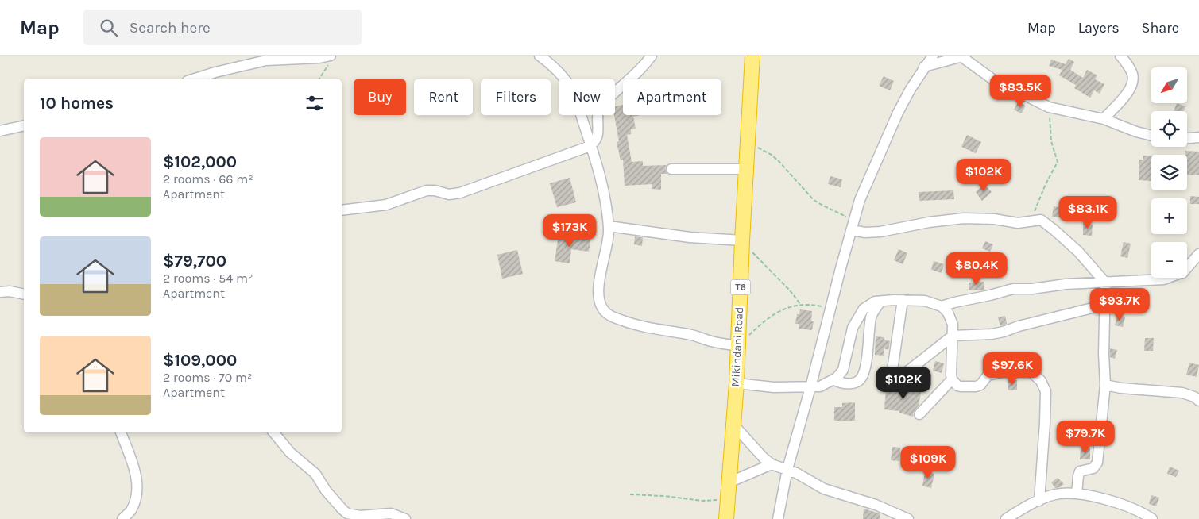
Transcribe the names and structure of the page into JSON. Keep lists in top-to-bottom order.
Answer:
{
  "streets": {
    "highway": ["T6", "Mikindani Road"]
  },
  "north": "bottom left",
  "page": {
    "header": "Map",
    "search": "Search here",
    "nav": ["Map", "Layers", "Share"],
    "map_buttons": ["+", "−"],
    "price": [
      "$83.5K",
      "$102K",
      "$83.1K",
      "$173K",
      "$80.4K",
      "$93.7K",
      "$97.6K",
      "$102K",
      "$79.7K",
      "$109K"
    ],
    "chip": [
      "Buy",
      "Rent",
      "Filters",
      "New",
      "Apartment"
    ],
    "heading": "10 homes",
    "list": [
      {
        "name": "$102,000",
        "note": "2 rooms · 66 m² · Apartment"
      },
      {
        "name": "$79,700",
        "note": "2 rooms · 54 m² · Apartment"
      },
      {
        "name": "$109,000",
        "note": "2 rooms · 70 m² · Apartment"
      }
    ]
  }
}
